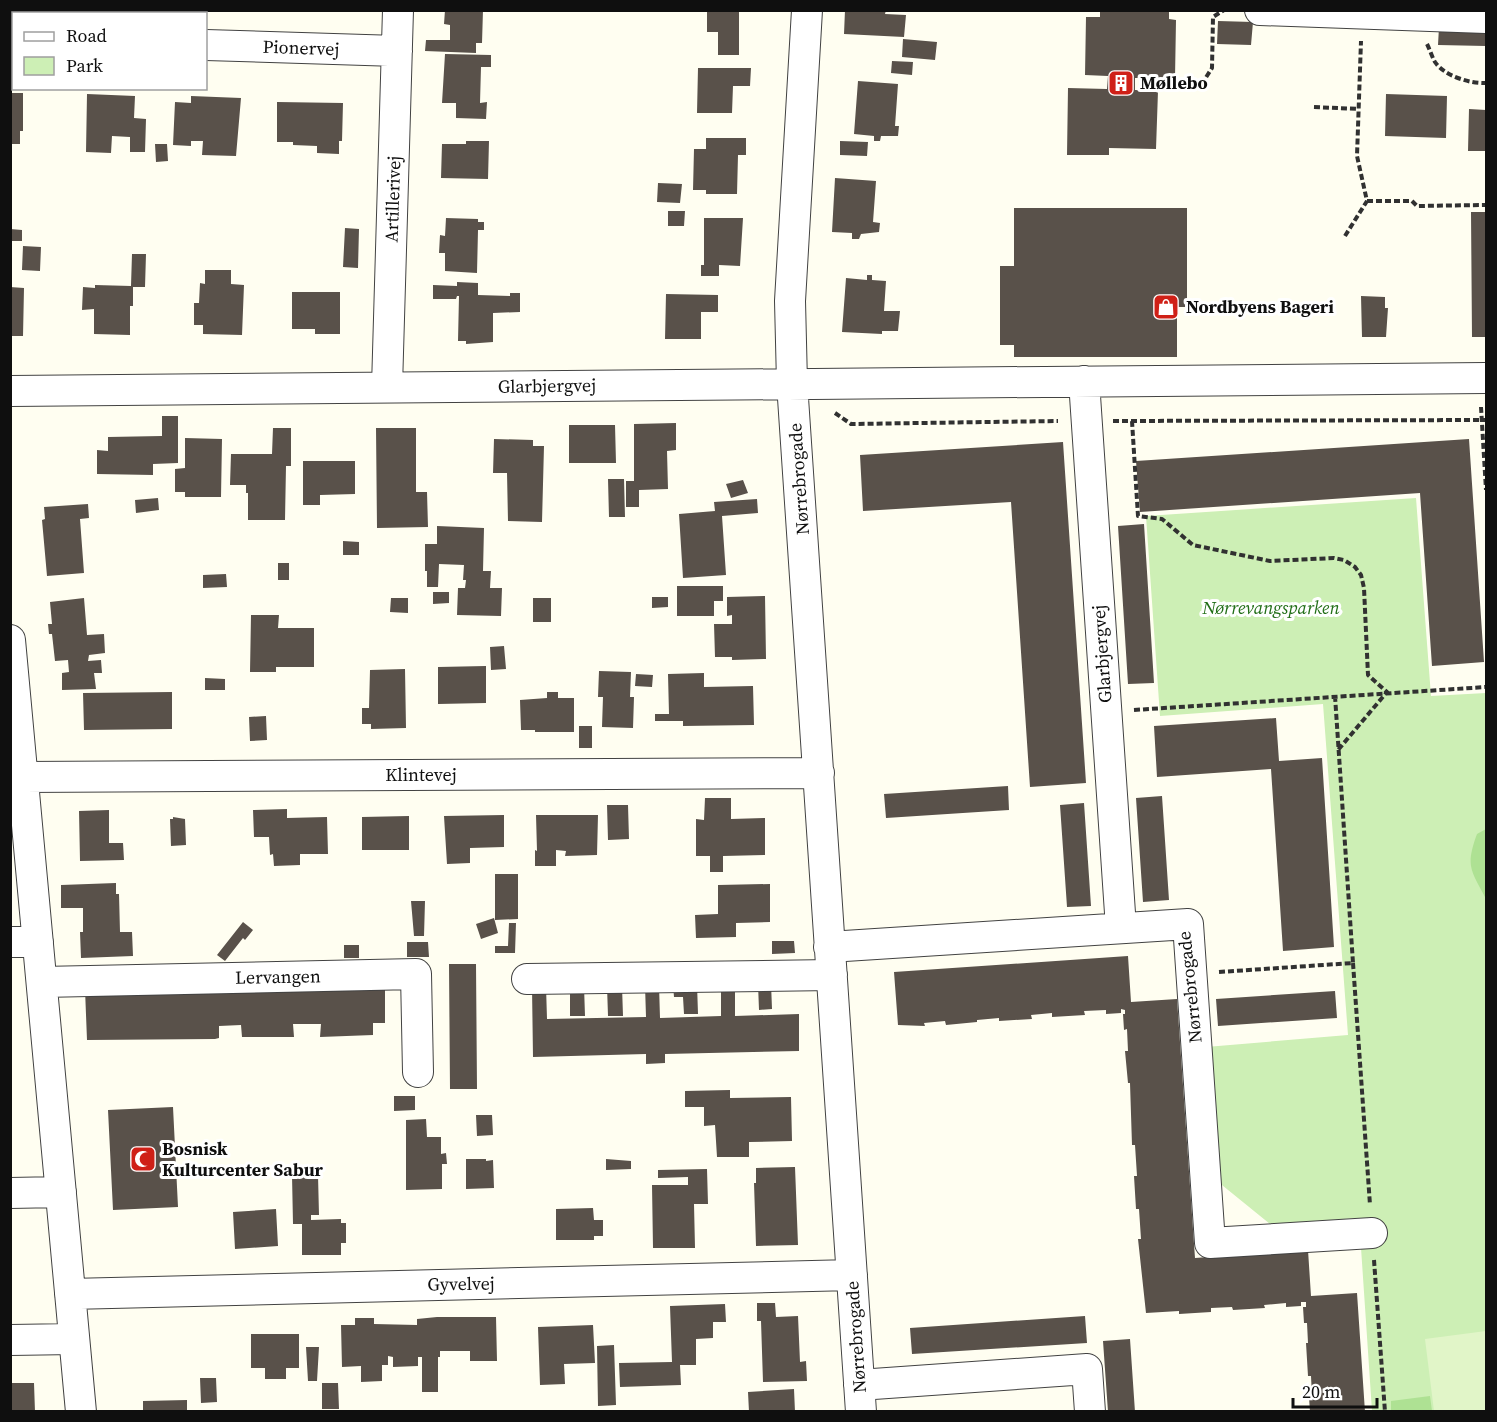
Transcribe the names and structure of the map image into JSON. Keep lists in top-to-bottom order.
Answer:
{
  "streets": {
    "street": [
      "Pionervej",
      "Artillerivej",
      "Glarbjergvej",
      "Nørrebrogade",
      "Klintevej",
      "Lervangen",
      "Gyvelvej"
    ]
  },
  "crossings": [
    ["Pionervej", "Artillerivej"],
    ["Artillerivej", "Glarbjergvej"],
    ["Glarbjergvej", "Nørrebrogade"],
    ["Nørrebrogade", "Klintevej"],
    ["Nørrebrogade", "Gyvelvej"]
  ],
  "parks": ["Nørrevangsparken"],
  "places": {
    "building": ["Møllebo"],
    "shop": ["Nordbyens Bageri"],
    "mosque": ["Bosnisk Kulturcenter Sabur"]
  },
  "legend": ["Road", "Park"],
  "scale_bar": "20 m"
}
